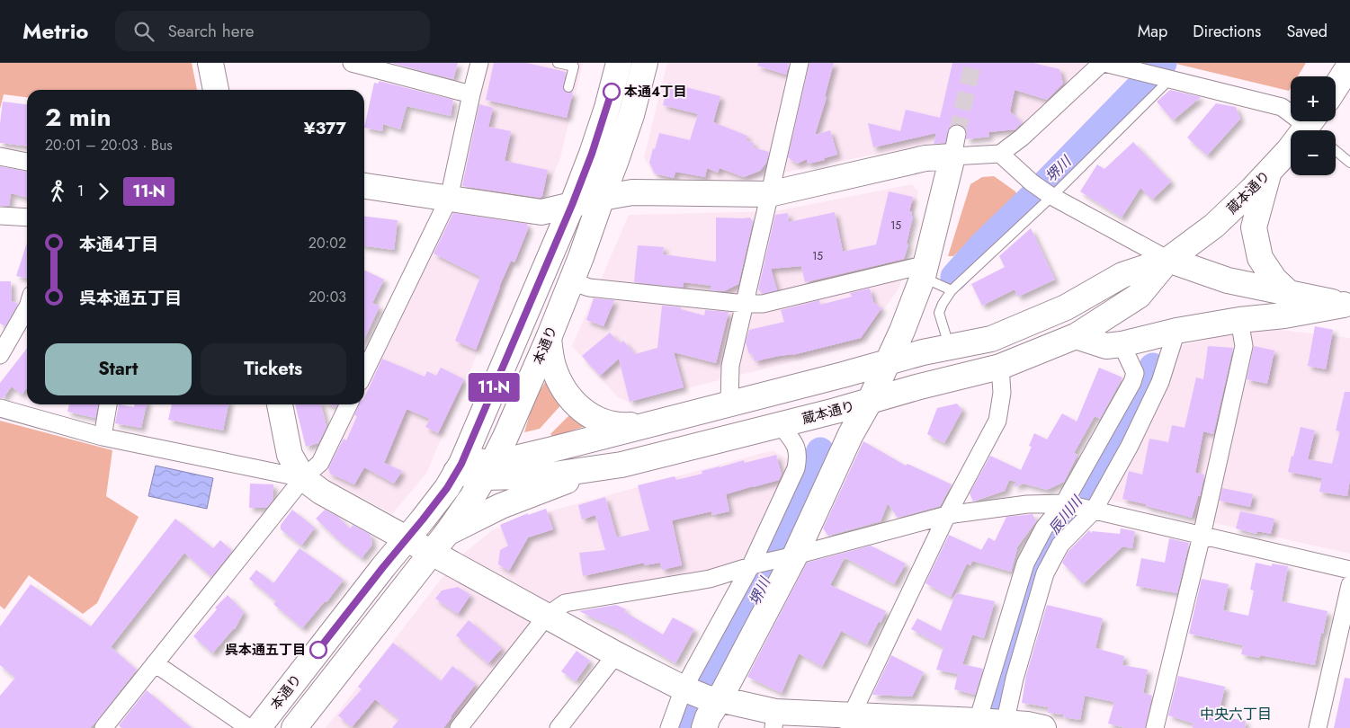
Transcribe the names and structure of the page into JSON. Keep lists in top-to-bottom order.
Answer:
{
  "streets": {
    "main road": ["蔵本通り", "本通り"]
  },
  "crossings": [
    ["蔵本通り", "本通り"]
  ],
  "districts": ["中央六丁目"],
  "water": ["堺川", "辰川川"],
  "places": ["本通４丁目", "呉本通五丁目"],
  "lines": ["bus line 11-N"],
  "house_numbers": ["15", "15"],
  "page": {
    "header": "Metrio",
    "search": "Search here",
    "nav": ["Map", "Directions", "Saved"],
    "on_map": "11-N",
    "map_buttons": ["+", "−"],
    "heading": ["2 min", "20:01 – 20:03 · Bus", "¥377"],
    "legs": ["1", "11-N"],
    "list": [
      {
        "name": "本通４丁目",
        "value": "20:02"
      },
      {
        "name": "呉本通五丁目",
        "value": "20:03"
      }
    ],
    "buttons": ["Start", "Tickets"]
  }
}
